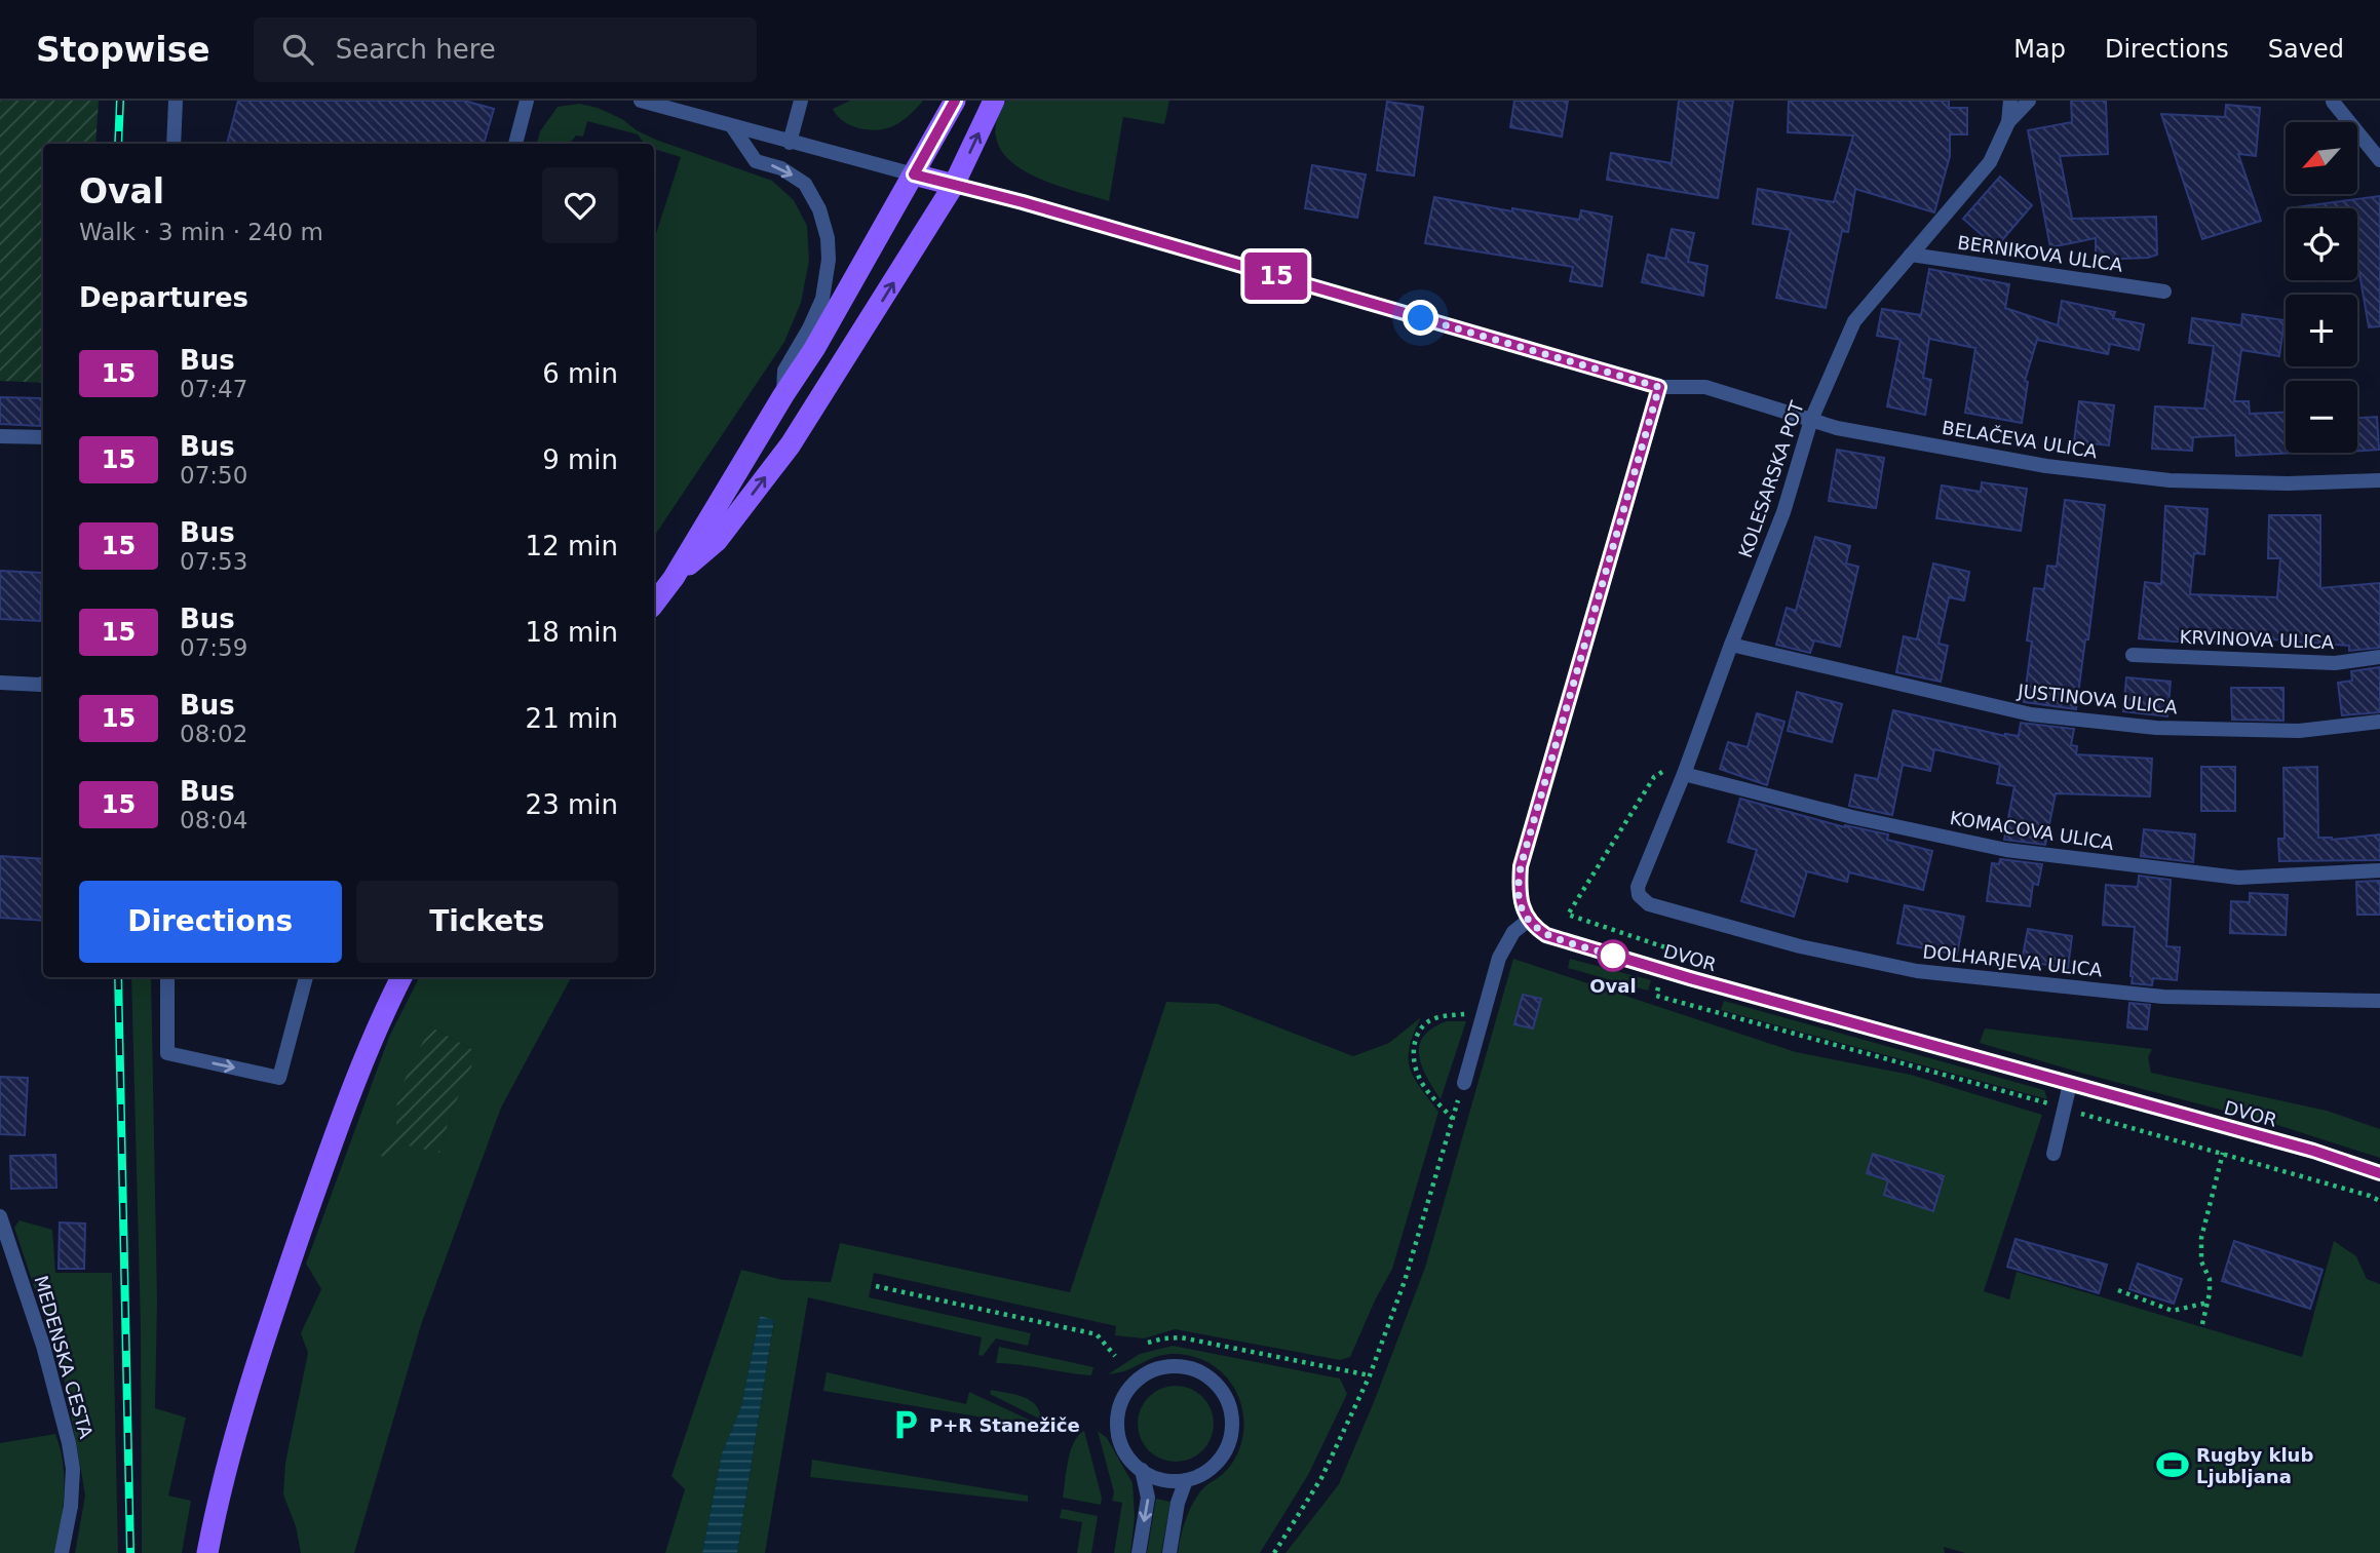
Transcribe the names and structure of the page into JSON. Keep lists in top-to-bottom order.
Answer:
{
  "streets": {
    "street": [
      "BERNIKOVA ULICA",
      "BELAČEVA ULICA",
      "KOLESARSKA POT",
      "KRVINOVA ULICA",
      "JUSTINOVA ULICA",
      "KOMACOVA ULICA",
      "DVOR",
      "DOLHARJEVA ULICA",
      "MEDENSKA CESTA"
    ]
  },
  "crossings": [
    ["BERNIKOVA ULICA", "KOLESARSKA POT"],
    ["BELAČEVA ULICA", "KOLESARSKA POT"],
    ["KOLESARSKA POT", "JUSTINOVA ULICA"],
    ["KOLESARSKA POT", "KOMACOVA ULICA"],
    ["KOLESARSKA POT", "DOLHARJEVA ULICA"]
  ],
  "places": {
    "other": ["Oval"],
    "parking": ["P+R Stanežiče"],
    "sports": ["Rugby klub Ljubljana"]
  },
  "lines": ["bus line 15"],
  "north": "bottom left",
  "page": {
    "header": "Stopwise",
    "search": "Search here",
    "nav": ["Map", "Directions", "Saved"],
    "on_map": "15",
    "map_buttons": ["+", "−"],
    "heading": [
      ["Oval", "Walk · 3 min · 240 m"],
      "Departures"
    ],
    "list": [
      {
        "mark": "15",
        "name": "Bus",
        "note": "07:47",
        "value": "6 min"
      },
      {
        "mark": "15",
        "name": "Bus",
        "note": "07:50",
        "value": "9 min"
      },
      {
        "mark": "15",
        "name": "Bus",
        "note": "07:53",
        "value": "12 min"
      },
      {
        "mark": "15",
        "name": "Bus",
        "note": "07:59",
        "value": "18 min"
      },
      {
        "mark": "15",
        "name": "Bus",
        "note": "08:02",
        "value": "21 min"
      },
      {
        "mark": "15",
        "name": "Bus",
        "note": "08:04",
        "value": "23 min"
      }
    ],
    "buttons": ["Directions", "Tickets"]
  }
}
